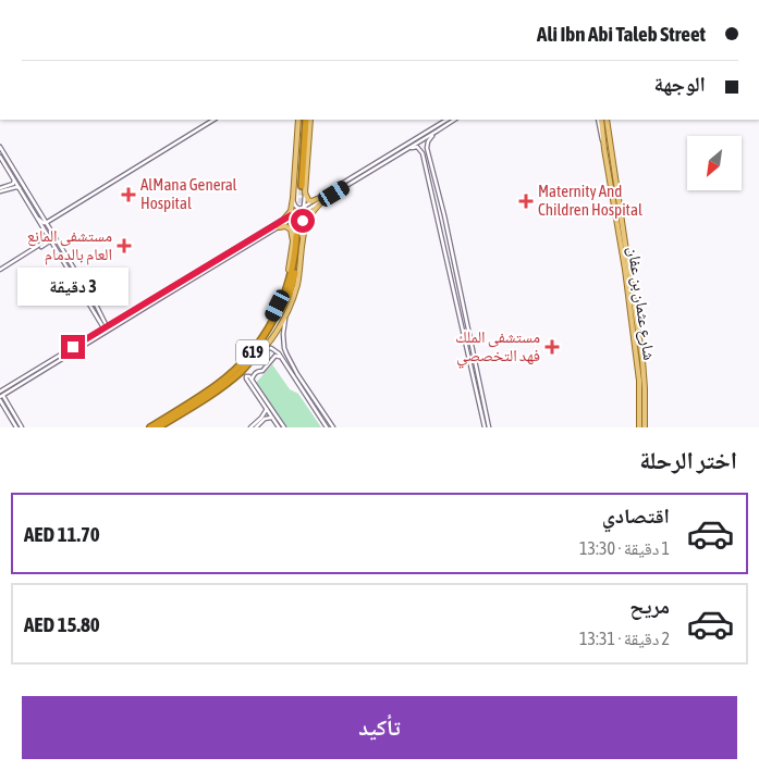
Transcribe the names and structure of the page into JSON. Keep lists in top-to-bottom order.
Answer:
{
  "streets": {
    "highway": ["619"],
    "main road": ["شارع عثمان بن عفان"]
  },
  "places": {
    "health": [
      "AlMana General Hospital",
      "Maternity And Children Hospital",
      "مستشفى المانع العام بالدمام",
      "مستشفى الملك فهد التخصصي"
    ]
  },
  "north": "bottom left",
  "page": {
    "banner": ["Ali Ibn Abi Taleb Street", "الوجهة"],
    "bubble": "3 دقيقة",
    "heading": "اختر الرحلة",
    "list": [
      {
        "name": "اقتصادي",
        "note": "1 دقيقة · 13:30",
        "value": "AED 11.70"
      },
      {
        "name": "مريح",
        "note": "2 دقيقة · 13:31",
        "value": "AED 15.80"
      }
    ],
    "buttons": "تأكيد"
  }
}
